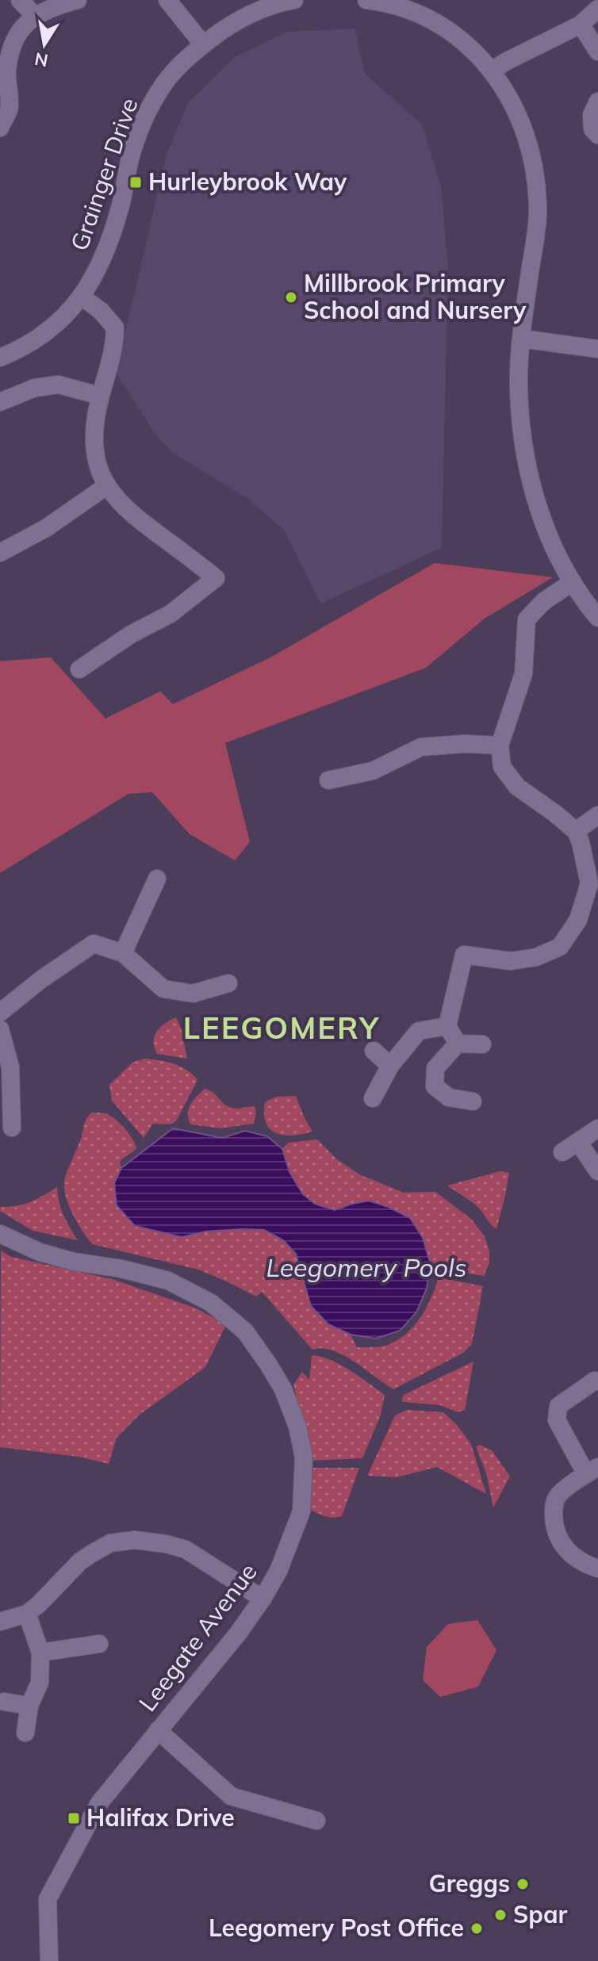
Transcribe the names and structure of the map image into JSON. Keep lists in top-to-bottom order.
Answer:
{
  "streets": {
    "street": ["Grainger Drive", "Leegate Avenue"]
  },
  "districts": ["LEEGOMERY"],
  "water": ["Leegomery Pools"],
  "places": {
    "transit": ["Hurleybrook Way", "Halifax Drive"],
    "other": [
      "Millbrook Primary School and Nursery",
      "Greggs",
      "Spar",
      "Leegomery Post Office"
    ]
  },
  "north": "bottom"
}
